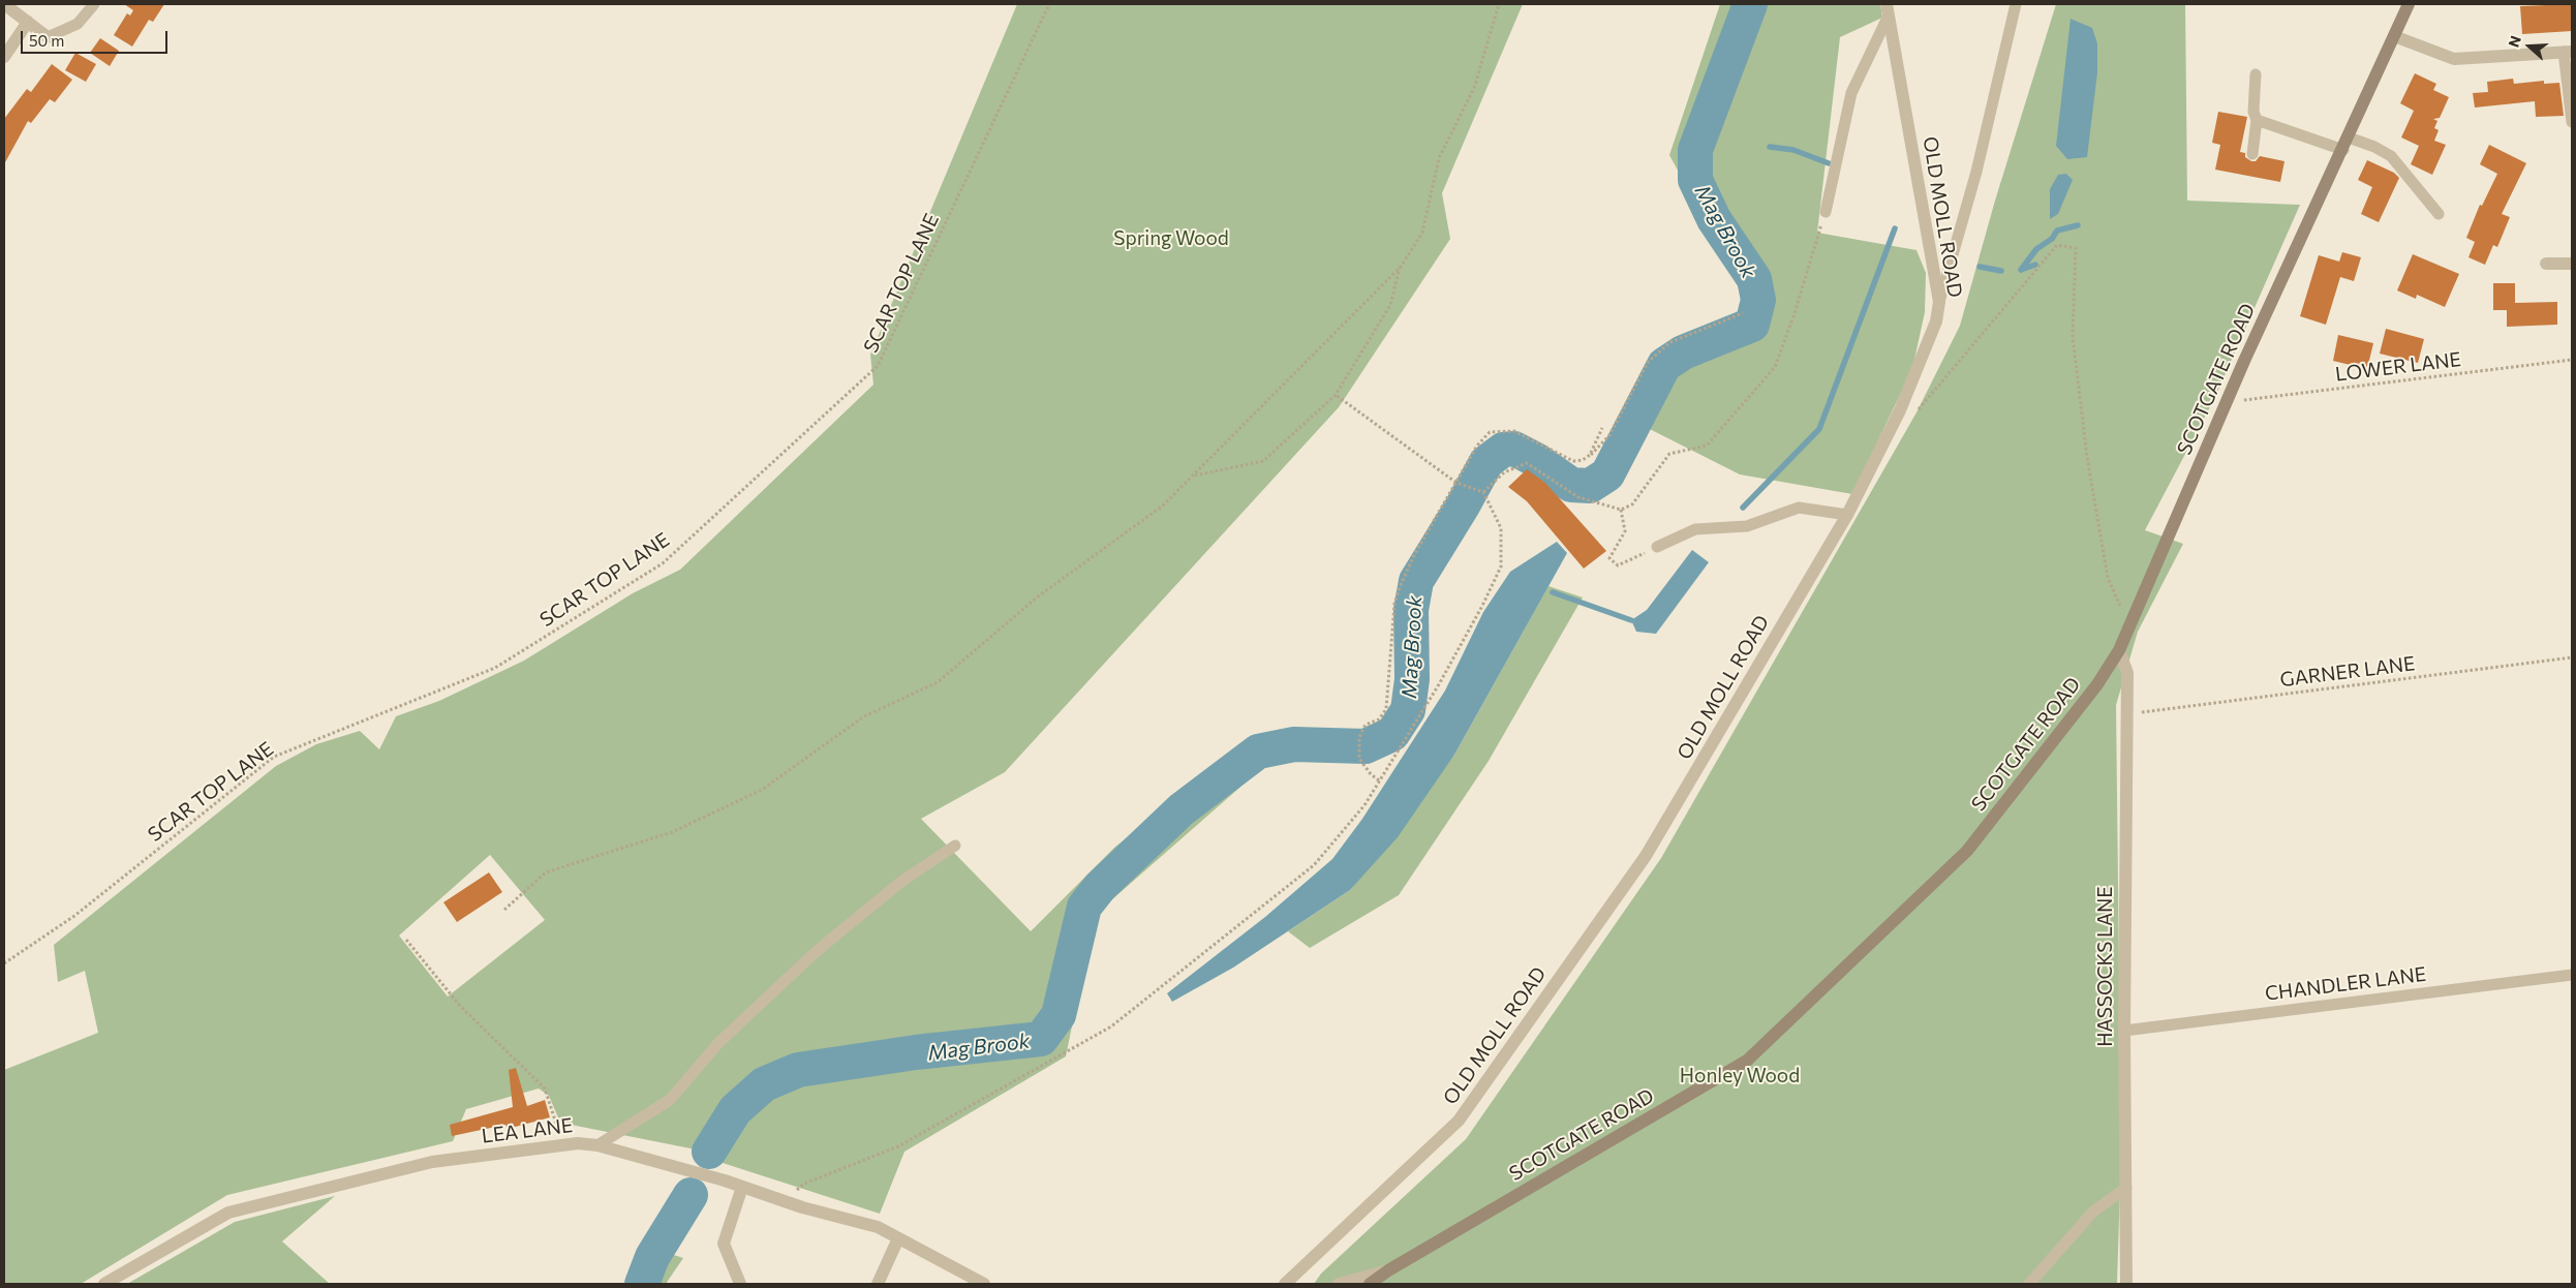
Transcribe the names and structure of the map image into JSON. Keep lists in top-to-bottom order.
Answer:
{
  "streets": {
    "street": [
      "OLD MOLL ROAD",
      "SCOTGATE ROAD",
      "HASSOCKS LANE",
      "LEA LANE"
    ],
    "lane": ["CHANDLER LANE"],
    "path": ["SCAR TOP LANE", "LOWER LANE", "GARNER LANE"]
  },
  "crossings": [
    ["LOWER LANE", "SCOTGATE ROAD"],
    ["SCOTGATE ROAD", "HASSOCKS LANE"],
    ["GARNER LANE", "HASSOCKS LANE"],
    ["HASSOCKS LANE", "CHANDLER LANE"]
  ],
  "water": ["Mag Brook"],
  "parks": ["Spring Wood", "Honley Wood"],
  "scale_bar": "50 m",
  "north": "left"
}
